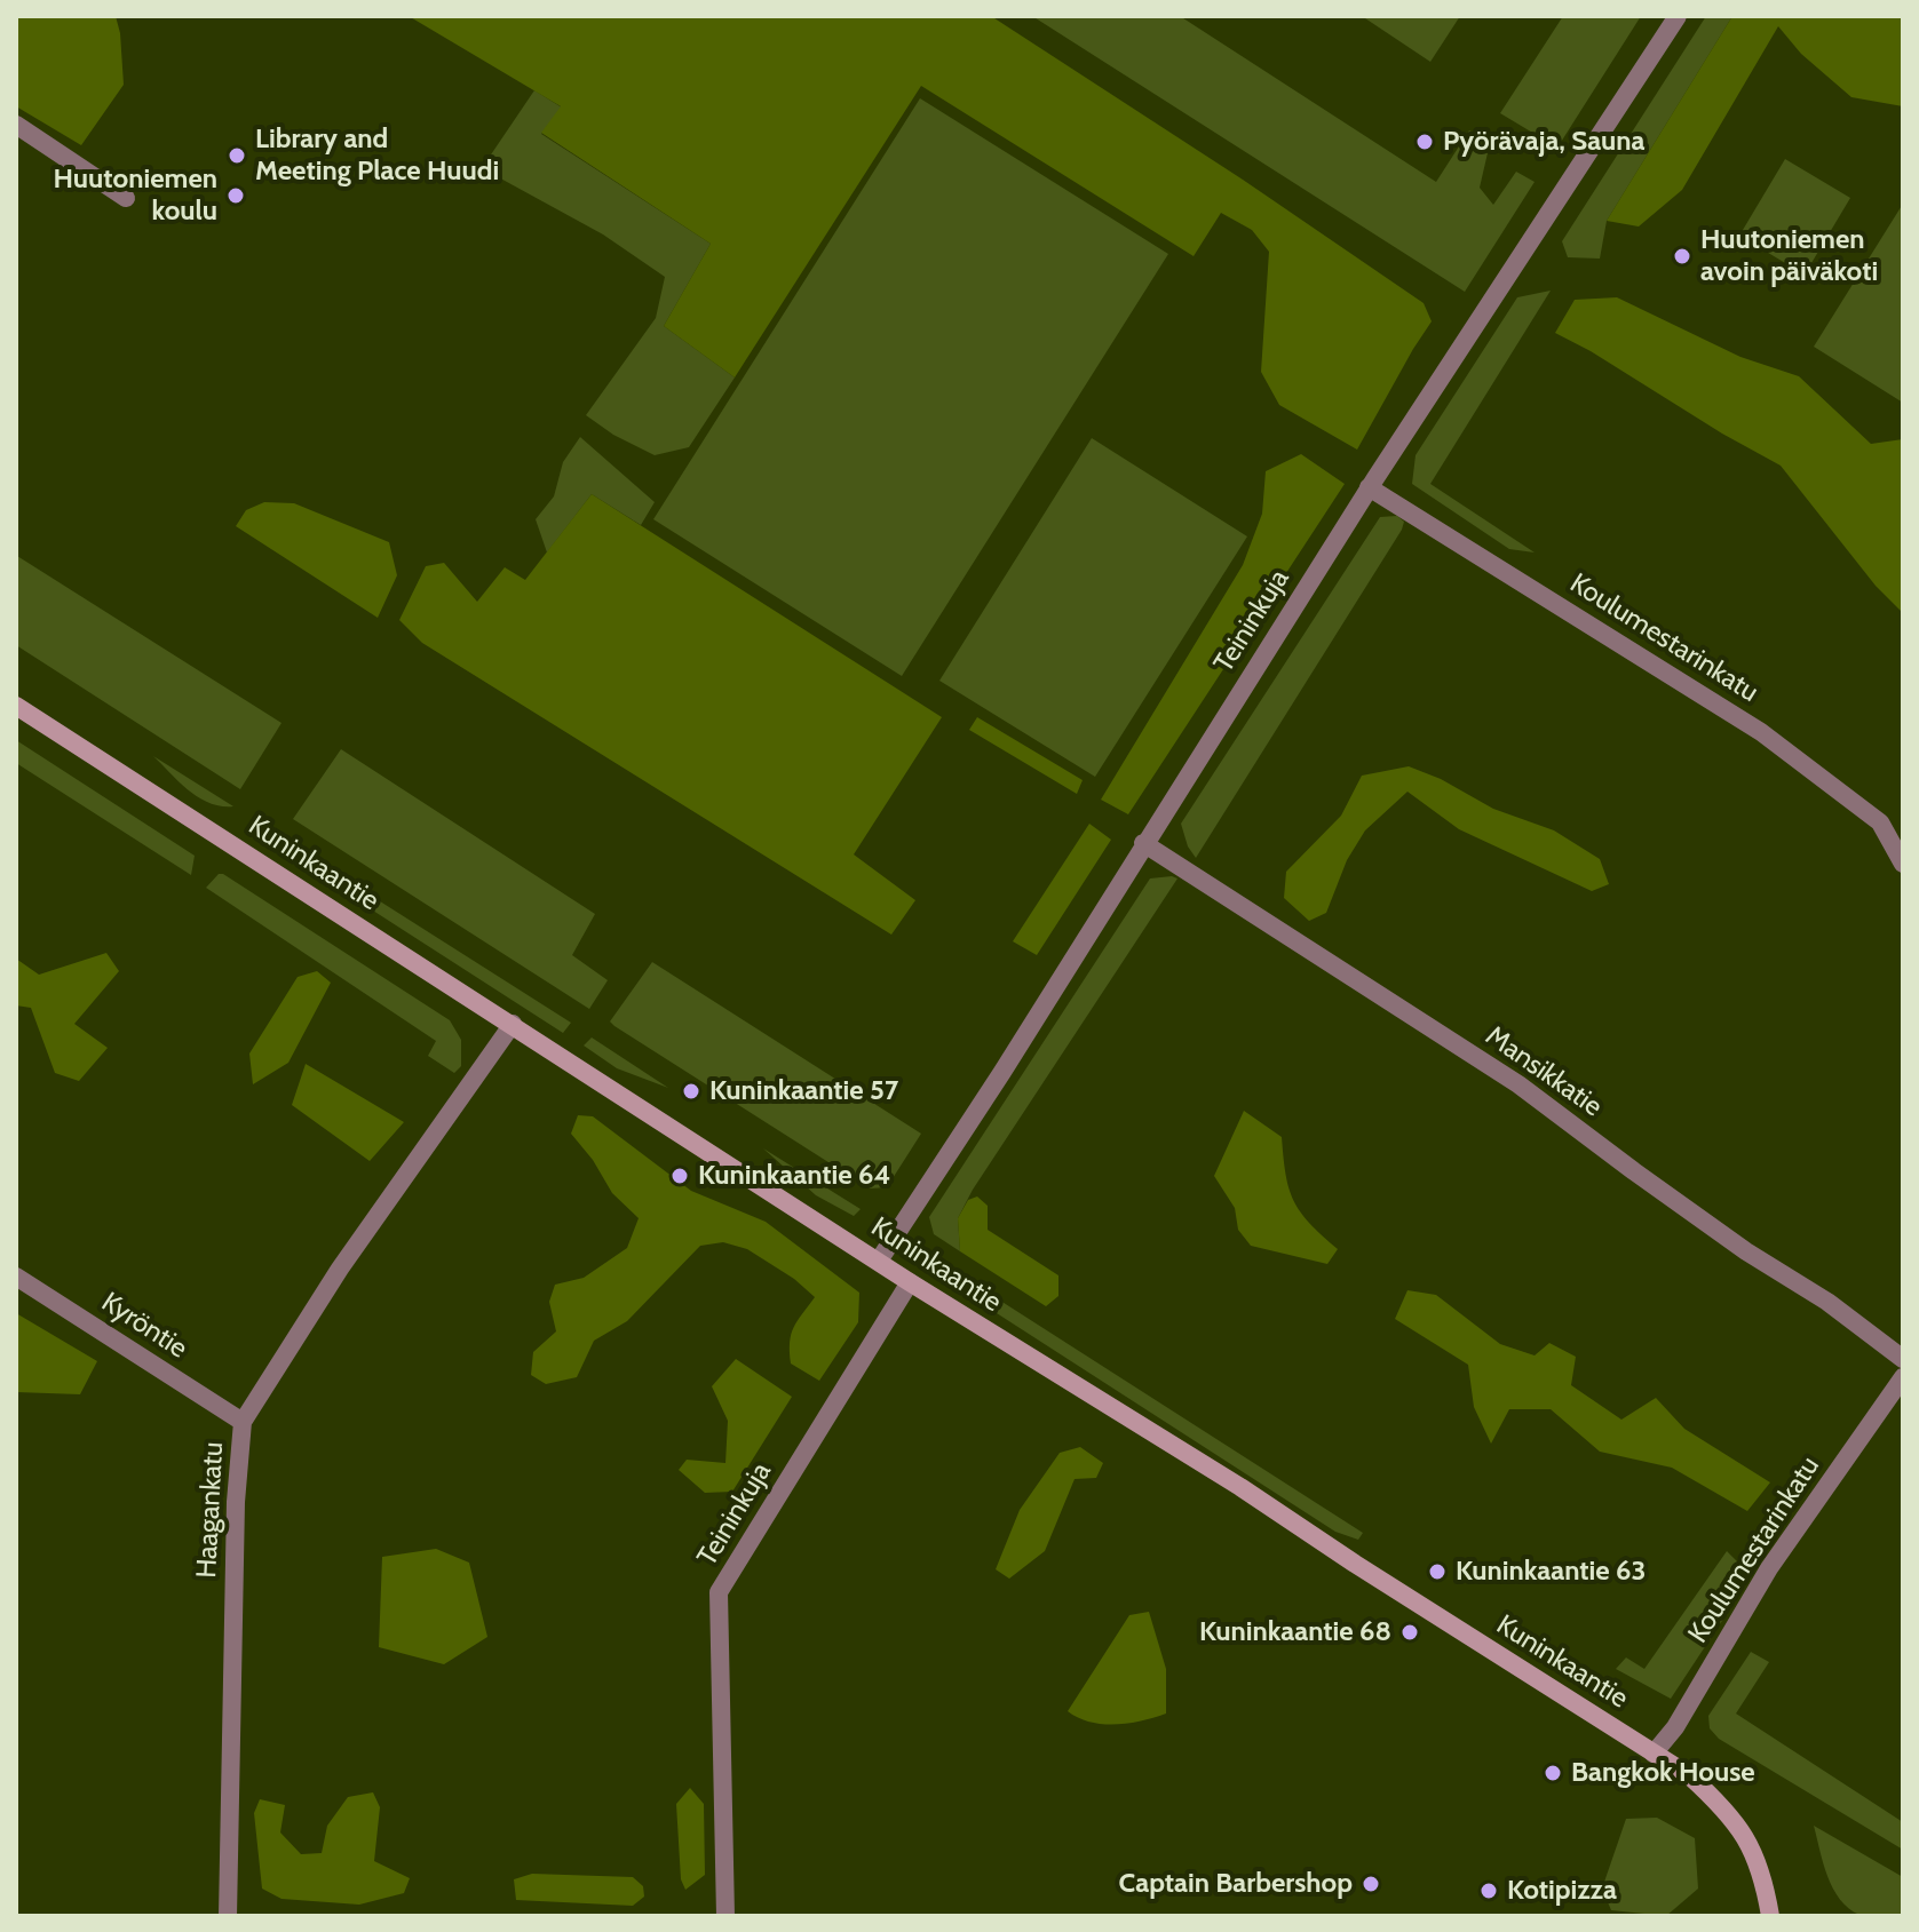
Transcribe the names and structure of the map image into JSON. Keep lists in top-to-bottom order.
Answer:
{
  "streets": {
    "street": [
      "Teininkuja",
      "Koulumestarinkatu",
      "Kuninkaantie",
      "Mansikkatie",
      "Kyröntie",
      "Haagankatu"
    ]
  },
  "crossings": [
    ["Teininkuja", "Koulumestarinkatu"],
    ["Teininkuja", "Kuninkaantie"],
    ["Teininkuja", "Mansikkatie"],
    ["Koulumestarinkatu", "Kuninkaantie"],
    ["Kuninkaantie", "Haagankatu"],
    ["Kyröntie", "Haagankatu"]
  ],
  "places": [
    "Pyörävaja, Sauna",
    "Library and Meeting Place Huudi",
    "Huutoniemen koulu",
    "Huutoniemen avoin päiväkoti",
    "Kuninkaantie 57",
    "Kuninkaantie 64",
    "Kuninkaantie 63",
    "Kuninkaantie 68",
    "Bangkok House",
    "Captain Barbershop",
    "Kotipizza"
  ]
}
